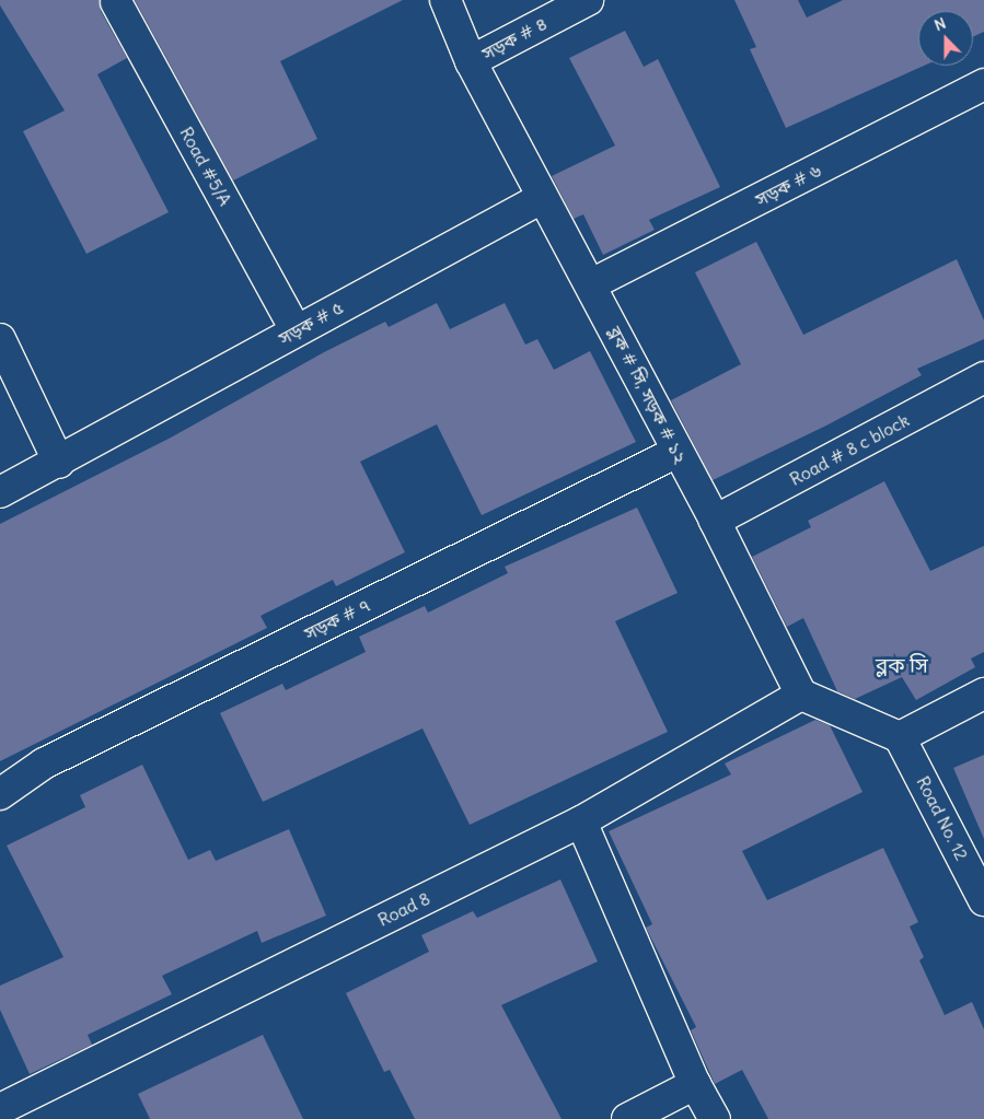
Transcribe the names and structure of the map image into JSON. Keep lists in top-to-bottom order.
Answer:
{
  "streets": {
    "street": [
      "সড়ক # ৪",
      "Road #5/A",
      "সড়ক # ৬",
      "সড়ক # ৫",
      "ব্লক # সি, সড়ক # ১২",
      "Road # 8 c block",
      "সড়ক # ৭",
      "Road No. 12",
      "Road 8"
    ]
  },
  "crossings": [
    ["সড়ক # ৪", "ব্লক # সি, সড়ক # ১২"],
    ["Road #5/A", "সড়ক # ৫"],
    ["সড়ক # ৬", "ব্লক # সি, সড়ক # ১২"],
    ["সড়ক # ৫", "ব্লক # সি, সড়ক # ১২"],
    ["ব্লক # সি, সড়ক # ১২", "Road # 8 c block"],
    ["ব্লক # সি, সড়ক # ১২", "সড়ক # ৭"],
    ["ব্লক # সি, সড়ক # ১২", "Road 8"]
  ],
  "districts": ["ব্লক সি"],
  "north": "top"
}
